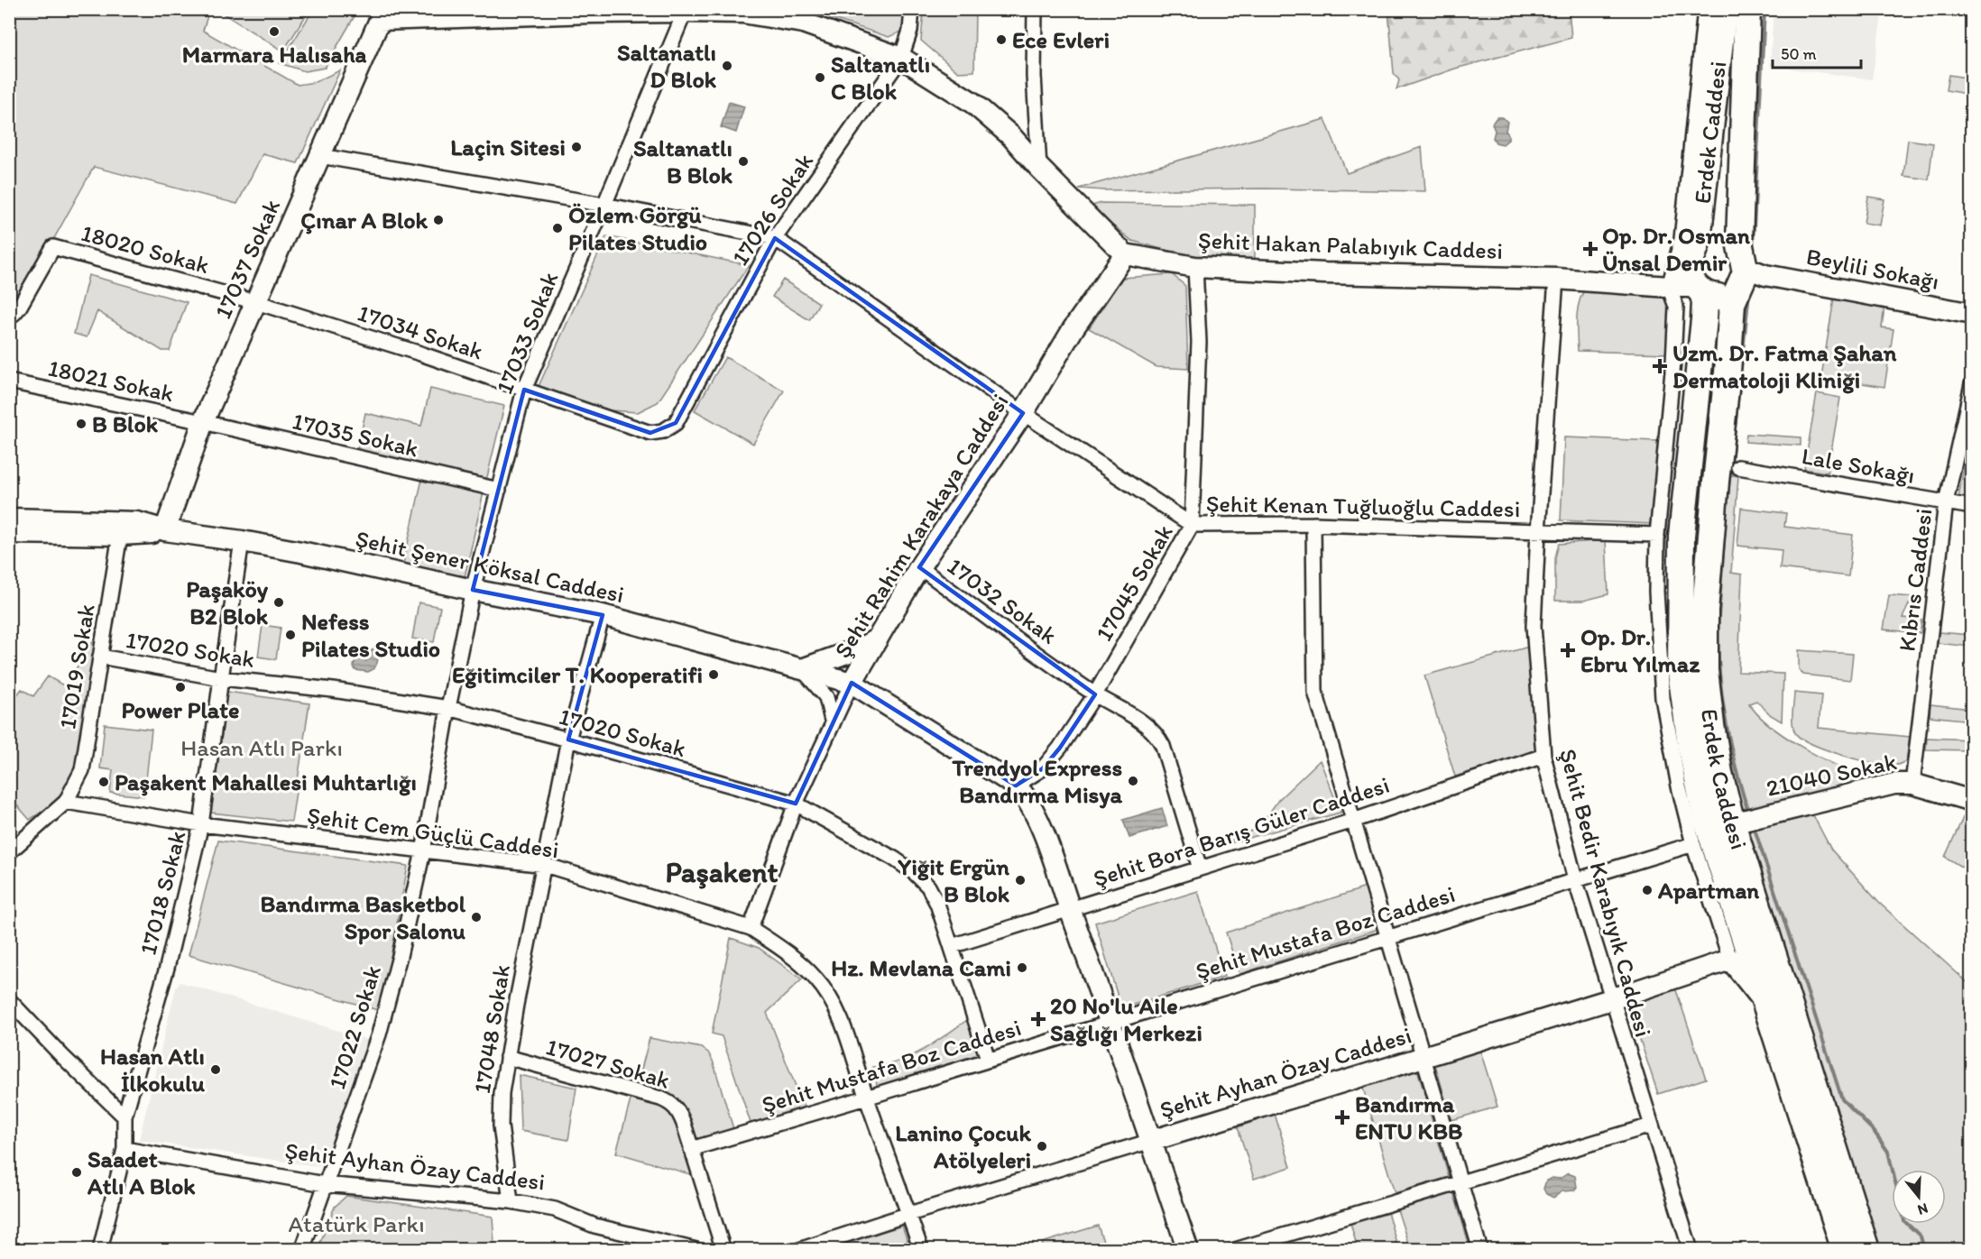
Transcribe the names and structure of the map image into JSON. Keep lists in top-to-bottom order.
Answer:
{
  "streets": {
    "highway": ["Erdek Caddesi"],
    "main road": [
      "Şehit Hakan Palabıyık Caddesi",
      "17037 Sokak",
      "Beylili Sokağı",
      "Şehit Rahim Karakaya Caddesi",
      "Şehit Şener Köksal Caddesi",
      "21040 Sokak",
      "Şehit Ayhan Özay Caddesi"
    ],
    "street": [
      "17026 Sokak",
      "18020 Sokak",
      "17034 Sokak",
      "17033 Sokak",
      "18021 Sokak",
      "17035 Sokak",
      "Lale Sokağı",
      "Şehit Kenan Tuğluoğlu Caddesi",
      "Kıbrıs Caddesi",
      "17045 Sokak",
      "17032 Sokak",
      "17020 Sokak",
      "17019 Sokak",
      "Şehit Bora Barış Güler Caddesi",
      "Şehit Cem Güçlü Caddesi",
      "17018 Sokak",
      "Şehit Bedir Karabıyık Caddesi",
      "Şehit Mustafa Boz Caddesi",
      "17022 Sokak",
      "17048 Sokak",
      "17027 Sokak"
    ]
  },
  "crossings": [
    ["Erdek Caddesi", "Şehit Hakan Palabıyık Caddesi"],
    ["Erdek Caddesi", "Beylili Sokağı"],
    ["Erdek Caddesi", "21040 Sokak"],
    ["17026 Sokak", "17034 Sokak"],
    ["17026 Sokak", "Şehit Kenan Tuğluoğlu Caddesi"],
    ["Şehit Hakan Palabıyık Caddesi", "Beylili Sokağı"],
    ["Şehit Hakan Palabıyık Caddesi", "Şehit Rahim Karakaya Caddesi"],
    ["Şehit Hakan Palabıyık Caddesi", "17045 Sokak"],
    ["Şehit Hakan Palabıyık Caddesi", "Şehit Bedir Karabıyık Caddesi"],
    ["18020 Sokak", "17037 Sokak"],
    ["18020 Sokak", "17034 Sokak"],
    ["17037 Sokak", "17034 Sokak"],
    ["17037 Sokak", "18021 Sokak"],
    ["17037 Sokak", "17035 Sokak"],
    ["17037 Sokak", "Şehit Kenan Tuğluoğlu Caddesi"],
    ["17037 Sokak", "Şehit Şener Köksal Caddesi"],
    ["17034 Sokak", "17033 Sokak"],
    ["17033 Sokak", "17035 Sokak"],
    ["17033 Sokak", "Şehit Kenan Tuğluoğlu Caddesi"],
    ["17033 Sokak", "Şehit Şener Köksal Caddesi"],
    ["17033 Sokak", "17022 Sokak"],
    ["18021 Sokak", "17035 Sokak"],
    ["Lale Sokağı", "Kıbrıs Caddesi"],
    ["Şehit Kenan Tuğluoğlu Caddesi", "Şehit Rahim Karakaya Caddesi"],
    ["Şehit Kenan Tuğluoğlu Caddesi", "17045 Sokak"],
    ["Şehit Kenan Tuğluoğlu Caddesi", "Şehit Bedir Karabıyık Caddesi"],
    ["Şehit Rahim Karakaya Caddesi", "Şehit Şener Köksal Caddesi"],
    ["Şehit Rahim Karakaya Caddesi", "17032 Sokak"],
    ["Şehit Rahim Karakaya Caddesi", "17020 Sokak"],
    ["Şehit Rahim Karakaya Caddesi", "Şehit Cem Güçlü Caddesi"],
    ["Şehit Şener Köksal Caddesi", "17045 Sokak"],
    ["Şehit Şener Köksal Caddesi", "17019 Sokak"],
    ["Şehit Şener Köksal Caddesi", "Şehit Bora Barış Güler Caddesi"],
    ["Şehit Şener Köksal Caddesi", "17018 Sokak"],
    ["Şehit Şener Köksal Caddesi", "Şehit Mustafa Boz Caddesi"],
    ["Şehit Şener Köksal Caddesi", "17022 Sokak"],
    ["Şehit Şener Köksal Caddesi", "Şehit Ayhan Özay Caddesi"],
    ["Kıbrıs Caddesi", "21040 Sokak"],
    ["17045 Sokak", "17032 Sokak"],
    ["17032 Sokak", "Şehit Bora Barış Güler Caddesi"],
    ["17020 Sokak", "17019 Sokak"],
    ["17020 Sokak", "Şehit Bora Barış Güler Caddesi"],
    ["17020 Sokak", "17018 Sokak"],
    ["17020 Sokak", "Şehit Mustafa Boz Caddesi"],
    ["17020 Sokak", "17022 Sokak"],
    ["17019 Sokak", "Şehit Cem Güçlü Caddesi"],
    ["Şehit Bora Barış Güler Caddesi", "Şehit Bedir Karabıyık Caddesi"],
    ["Şehit Cem Güçlü Caddesi", "17018 Sokak"],
    ["Şehit Cem Güçlü Caddesi", "Şehit Mustafa Boz Caddesi"],
    ["Şehit Cem Güçlü Caddesi", "17022 Sokak"],
    ["Şehit Cem Güçlü Caddesi", "17048 Sokak"],
    ["Şehit Cem Güçlü Caddesi", "Şehit Ayhan Özay Caddesi"],
    ["17018 Sokak", "Şehit Ayhan Özay Caddesi"],
    ["Şehit Bedir Karabıyık Caddesi", "Şehit Mustafa Boz Caddesi"],
    ["Şehit Bedir Karabıyık Caddesi", "Şehit Ayhan Özay Caddesi"],
    ["Şehit Mustafa Boz Caddesi", "17027 Sokak"],
    ["17022 Sokak", "Şehit Ayhan Özay Caddesi"],
    ["17048 Sokak", "17027 Sokak"],
    ["17048 Sokak", "Şehit Ayhan Özay Caddesi"]
  ],
  "districts": ["Paşakent"],
  "parks": ["Hasan Atlı Parkı", "Atatürk Parkı"],
  "places": {
    "other": [
      "Marmara Halısaha",
      "Ece Evleri",
      "Saltanatlı D Blok",
      "Saltanatlı C Blok",
      "Laçin Sitesi",
      "Saltanatlı B Blok",
      "Çınar A Blok",
      "Özlem Görgü Pilates Studio",
      "B Blok",
      "Paşaköy B2 Blok",
      "Nefess Pilates Studio",
      "Eğitimciler T. Kooperatifi",
      "Power Plate",
      "Trendyol Express Bandırma Misya",
      "Paşakent Mahallesi Muhtarlığı",
      "Yiğit Ergün B Blok",
      "Apartman",
      "Bandırma Basketbol Spor Salonu",
      "Hz. Mevlana Cami",
      "Hasan Atlı İlkokulu",
      "Lanino Çocuk Atölyeleri",
      "Saadet Atlı A Blok"
    ],
    "health": [
      "Op. Dr. Osman Ünsal Demir",
      "Uzm. Dr. Fatma Şahan Dermatoloji Kliniği",
      "Op. Dr. Ebru Yılmaz",
      "20 No'lu Aile Sağlığı Merkezi",
      "Bandırma ENTU KBB"
    ]
  },
  "scale_bar": "50 m",
  "north": "bottom"
}
